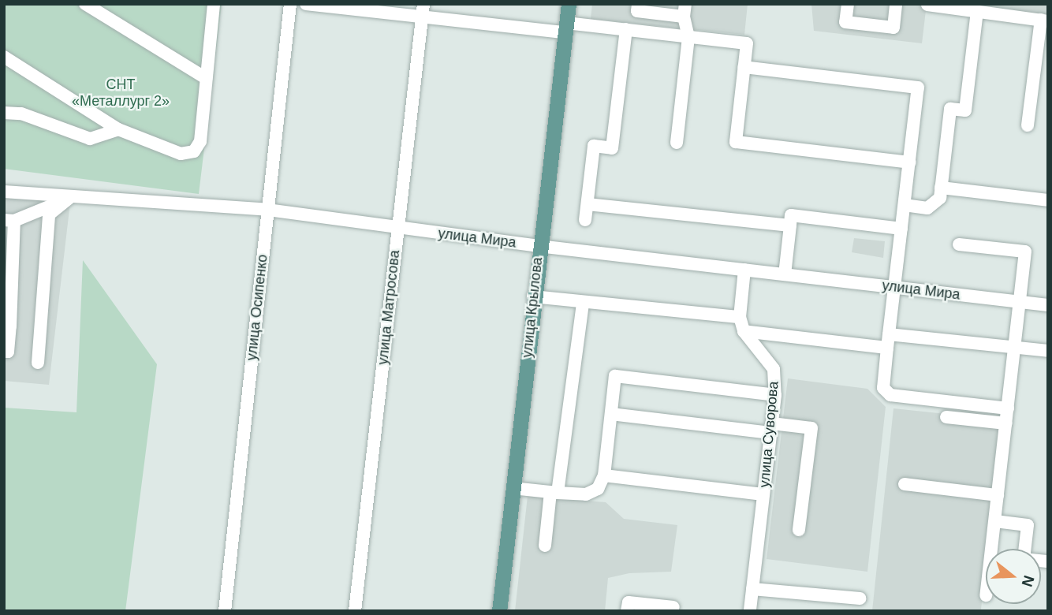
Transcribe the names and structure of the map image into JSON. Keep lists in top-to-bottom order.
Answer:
{
  "streets": {
    "main road": ["улица Крылова"],
    "street": [
      "улица Мира",
      "улица Осипенко",
      "улица Матросова",
      "улица Суворова"
    ]
  },
  "crossings": [
    ["улица Мира", "улица Осипенко"],
    ["улица Мира", "улица Матросова"],
    ["улица Мира", "улица Крылова"],
    ["улица Мира", "улица Суворова"]
  ],
  "parks": ["СНТ «Металлург 2»"],
  "north": "right"
}
